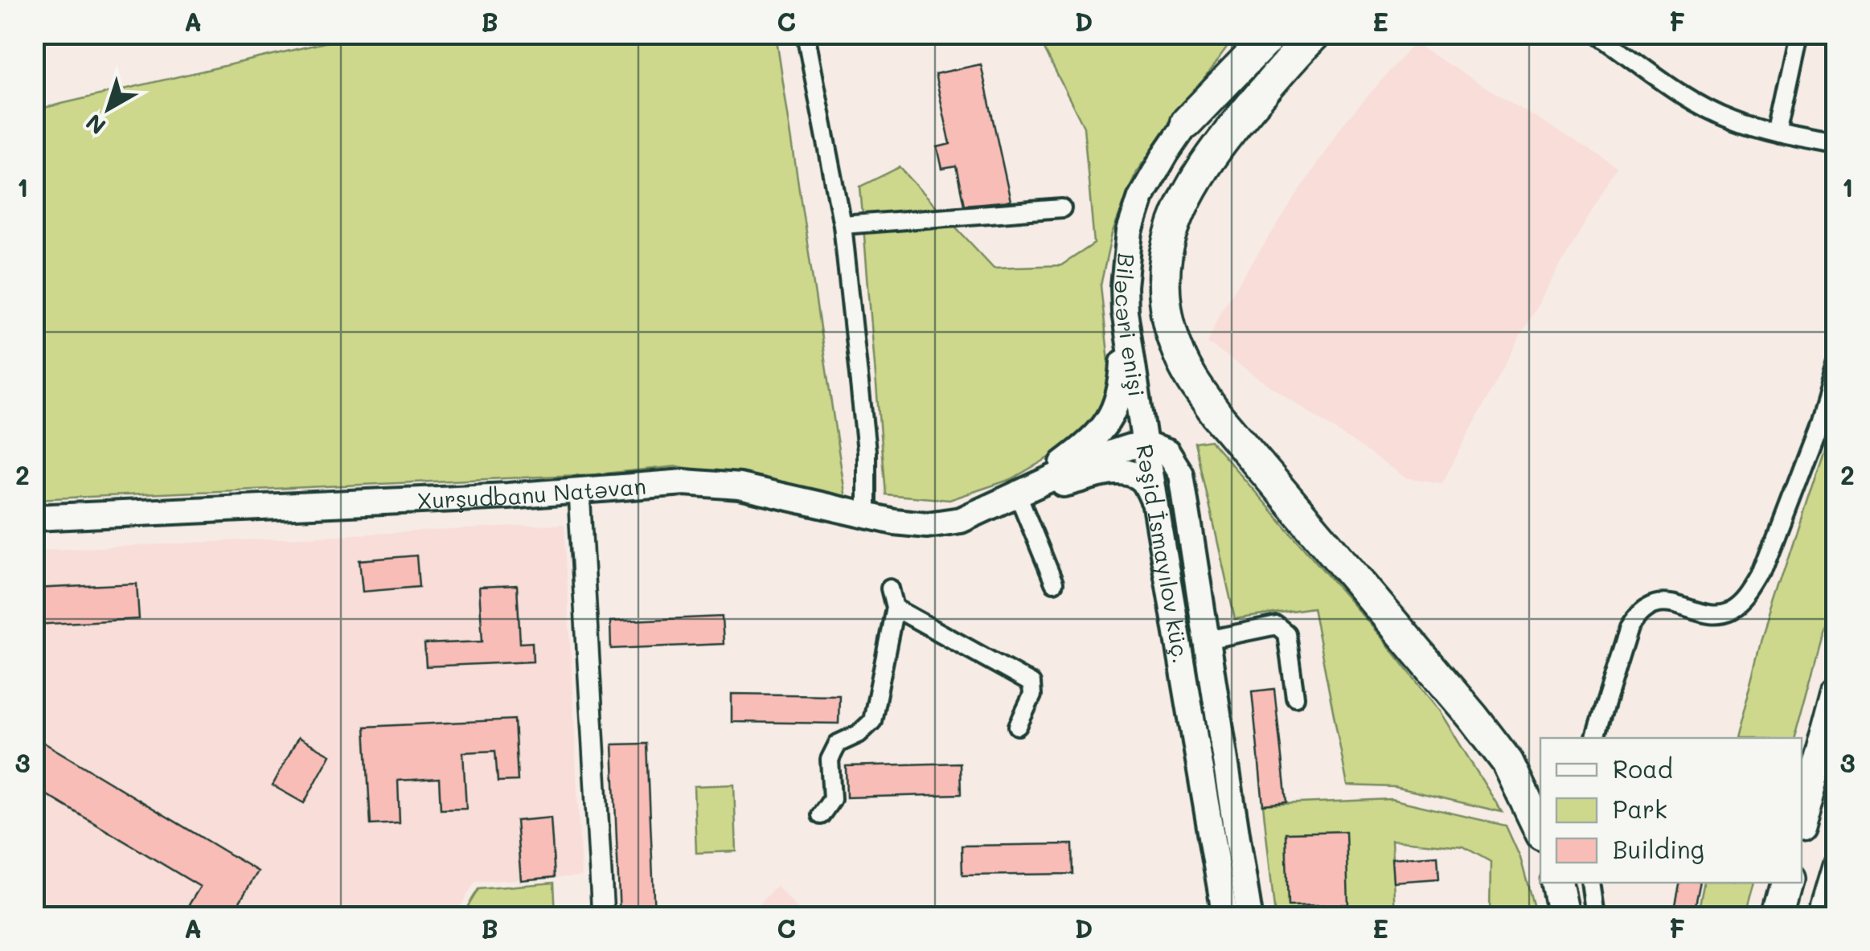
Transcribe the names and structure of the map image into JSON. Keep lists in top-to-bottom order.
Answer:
{
  "streets": {
    "main road": ["Biləcəri enişi", "Xurşudbanu Natəvan", "Rəşid İsmayılov küç."]
  },
  "crossings": [
    ["Biləcəri enişi", "Rəşid İsmayılov küç."]
  ],
  "legend": ["Road", "Park", "Building"],
  "north": "bottom left",
  "grid": {
    "columns": [
      "A",
      "B",
      "C",
      "D",
      "E",
      "F"
    ],
    "rows": ["1", "2", "3"]
  }
}
